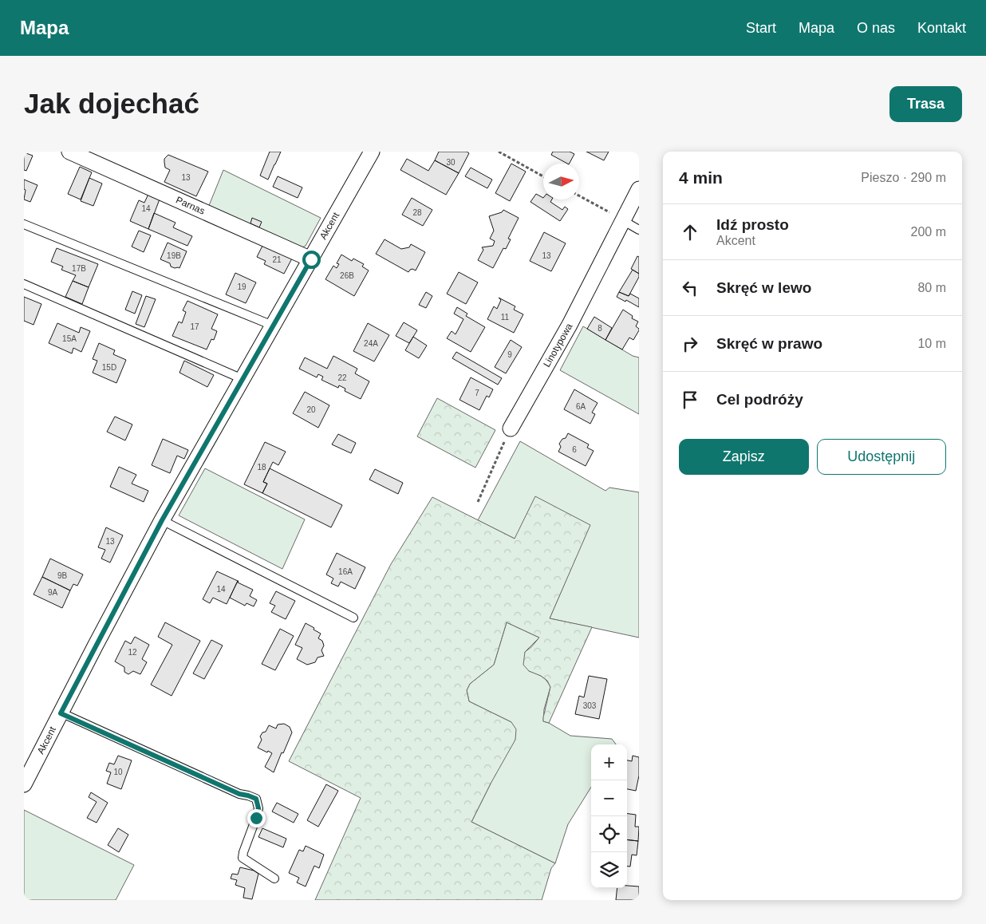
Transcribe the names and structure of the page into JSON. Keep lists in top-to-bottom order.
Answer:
{
  "streets": {
    "street": ["Parnas", "Akcent", "Linotypowa"]
  },
  "crossings": [
    ["Parnas", "Akcent"]
  ],
  "house_numbers": [
    "30",
    "13",
    "14",
    "28",
    "19B",
    "13",
    "21",
    "17B",
    "26B",
    "19",
    "11",
    "17",
    "8",
    "15A",
    "24A",
    "9",
    "15D",
    "22",
    "7",
    "6A",
    "20",
    "6",
    "18",
    "13",
    "16A",
    "9B",
    "14",
    "9A",
    "12",
    "303",
    "10"
  ],
  "north": "right",
  "page": {
    "header": "Mapa",
    "nav": [
      "Start",
      "Mapa",
      "O nas",
      "Kontakt"
    ],
    "buttons": [
      "Trasa",
      ["Zapisz", "Udostępnij"]
    ],
    "title": "Jak dojechać",
    "heading": ["4 min", "Pieszo · 290 m"],
    "list": [
      ["Idź prosto", "Akcent", "200 m"],
      ["Skręć w lewo", "80 m"],
      ["Skręć w prawo", "10 m"],
      "Cel podróży"
    ],
    "map_buttons": ["+", "−"]
  }
}
